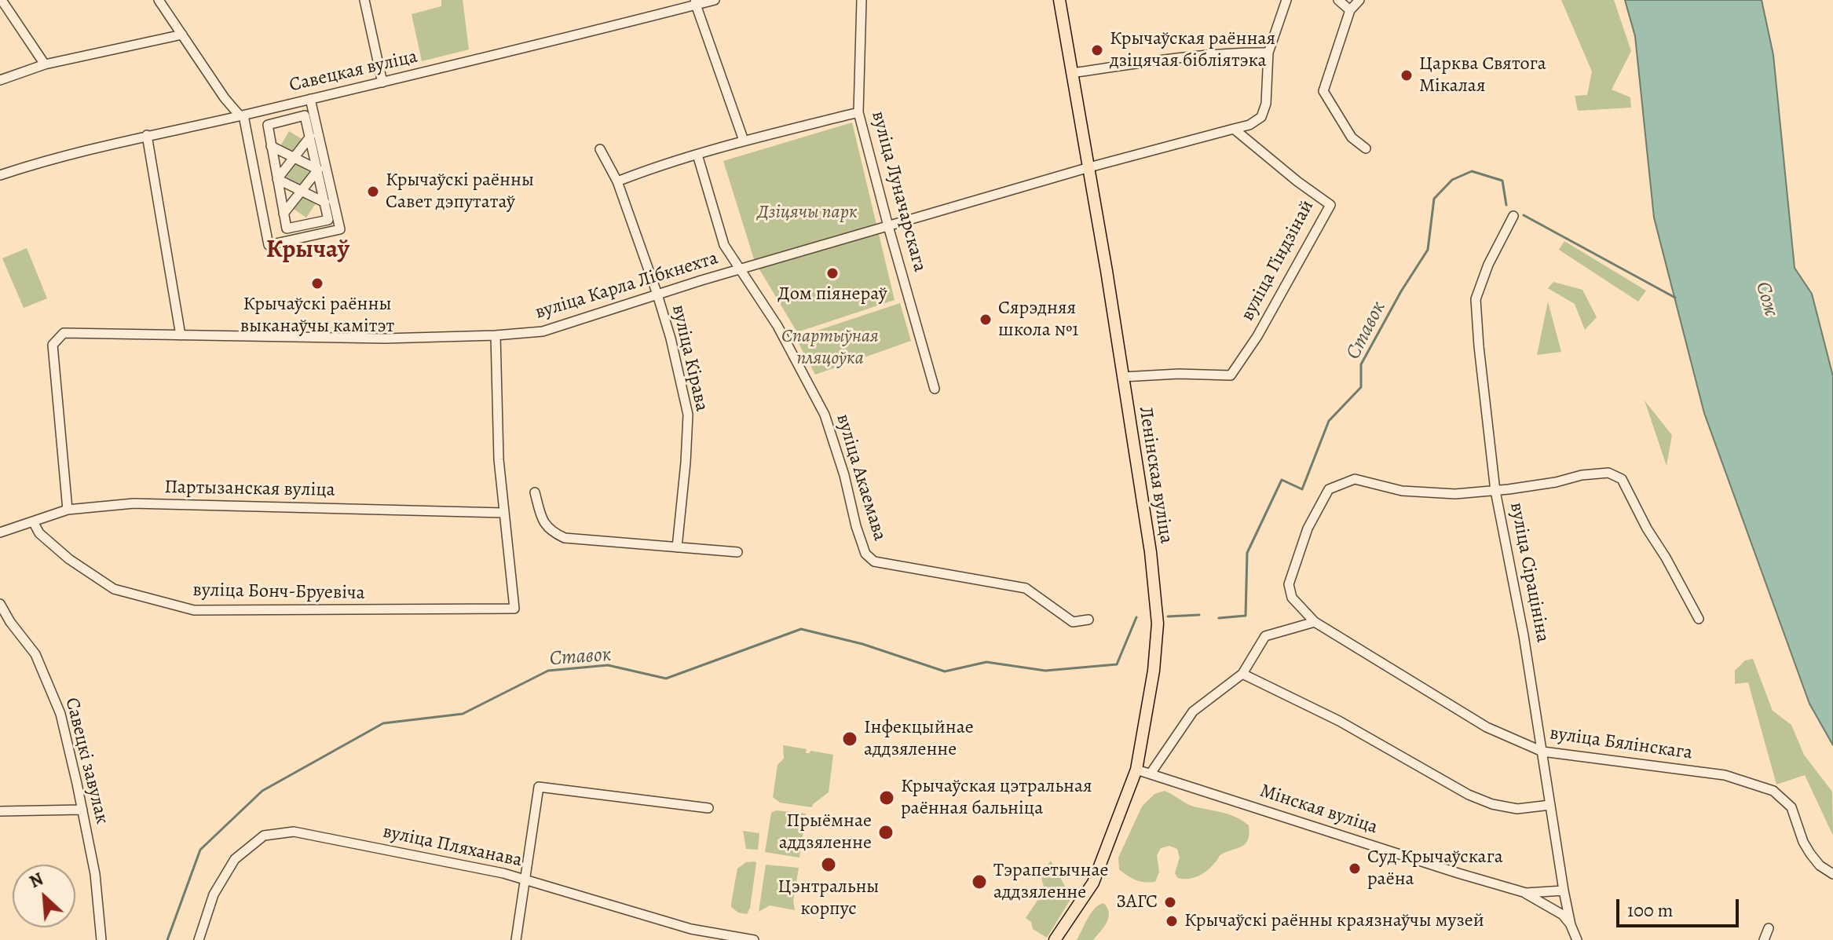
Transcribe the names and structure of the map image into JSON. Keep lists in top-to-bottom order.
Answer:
{
  "streets": {
    "main road": ["Ленінская вуліца"],
    "street": [
      "Савецкая вуліца",
      "вуліца Луначарскага",
      "вуліца Гіндзінай",
      "вуліца Карла Лібкнехта",
      "вуліца Кірава",
      "вуліца Акаемава",
      "Партызанская вуліца",
      "вуліца Сірацініна",
      "вуліца Бонч-Бруевіча",
      "вуліца Бялінскага",
      "Савецкі завулак",
      "Мінская вуліца",
      "вуліца Пляханава"
    ]
  },
  "crossings": [
    ["вуліца Луначарскага", "вуліца Карла Лібкнехта"],
    ["вуліца Гіндзінай", "вуліца Карла Лібкнехта"],
    ["вуліца Гіндзінай", "Ленінская вуліца"],
    ["вуліца Карла Лібкнехта", "вуліца Кірава"],
    ["вуліца Карла Лібкнехта", "Ленінская вуліца"],
    ["вуліца Карла Лібкнехта", "вуліца Акаемава"],
    ["вуліца Карла Лібкнехта", "Партызанская вуліца"],
    ["Ленінская вуліца", "Мінская вуліца"],
    ["Партызанская вуліца", "вуліца Бонч-Бруевіча"],
    ["вуліца Сірацініна", "вуліца Бялінскага"],
    ["вуліца Сірацініна", "Мінская вуліца"]
  ],
  "districts": ["Крычаў"],
  "water": ["Сож", "Ставок"],
  "parks": ["Дзіцячы парк", "Спартыўная пляцоўка"],
  "places": [
    "Крычаўская раённая дзіцячая бібліятэка",
    "Царква Святога Мікалая",
    "Крычаўскі раённы Савет дэпутатаў",
    "Дом піянераў",
    "Крычаўскі раённы выканаўчы камітэт",
    "Сярэдняя школа №1",
    "Інфекцыйнае аддзяленне",
    "Крычаўская цэтральная раённая бальніца",
    "Прыёмнае аддзяленне",
    "Цэнтральны корпус",
    "Суд Крычаўскага раёна",
    "Тэрапетычнае аддзяленне",
    "ЗАГС",
    "Крычаўскі раённы краязнаўчы музей"
  ],
  "scale_bar": "100 m",
  "north": "top left"
}
